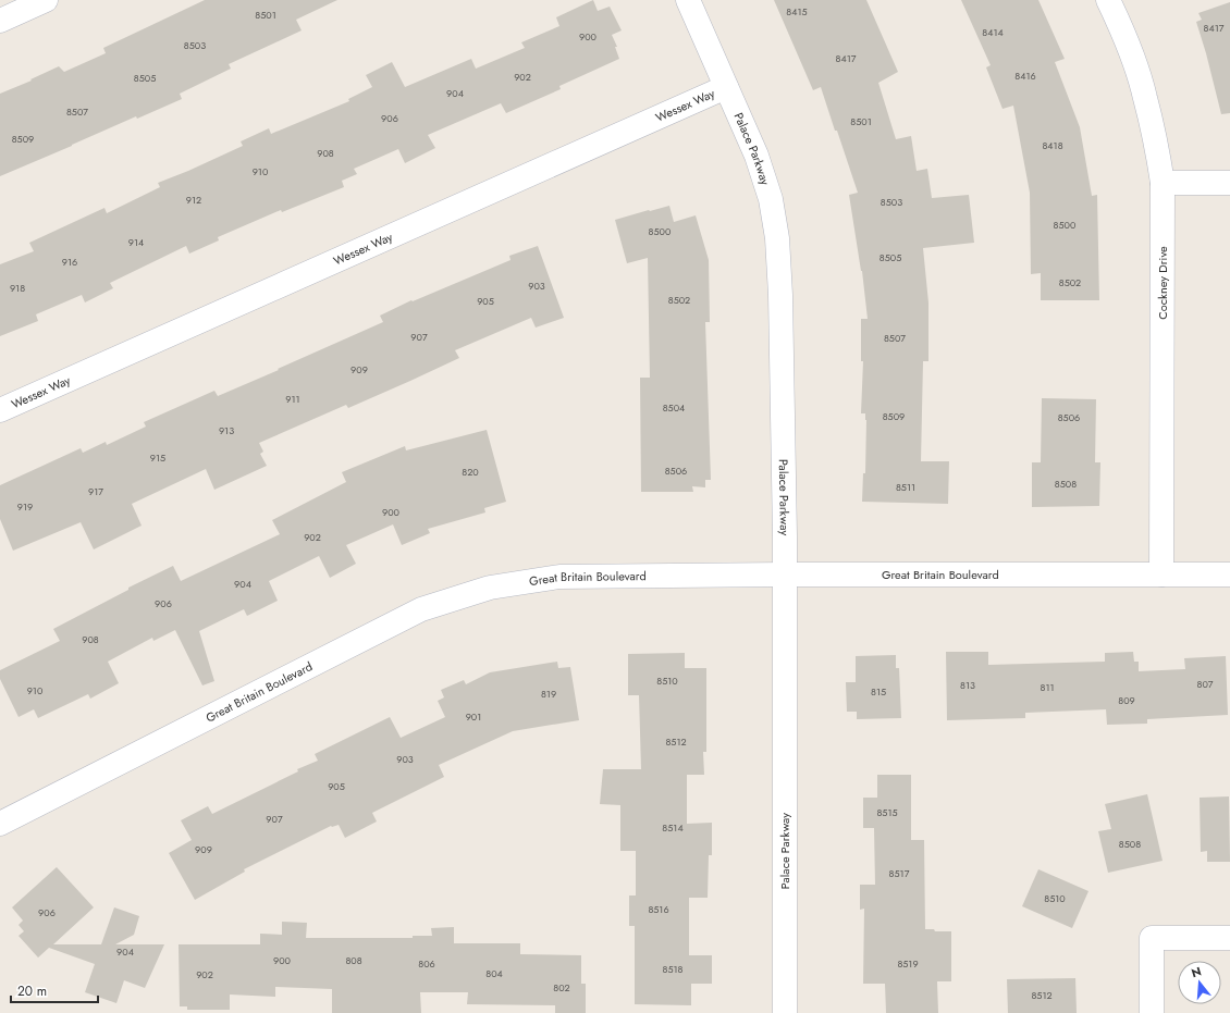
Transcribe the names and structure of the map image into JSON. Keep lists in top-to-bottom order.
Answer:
{
  "streets": {
    "street": [
      "Wessex Way",
      "Palace Parkway",
      "Cockney Drive",
      "Great Britain Boulevard"
    ]
  },
  "crossings": [
    ["Wessex Way", "Palace Parkway"],
    ["Palace Parkway", "Great Britain Boulevard"],
    ["Cockney Drive", "Great Britain Boulevard"]
  ],
  "house_numbers": [
    "8415",
    "8501",
    "8417",
    "8414",
    "900",
    "8503",
    "8417",
    "8416",
    "902",
    "8505",
    "904",
    "8507",
    "906",
    "8501",
    "8509",
    "8418",
    "908",
    "910",
    "912",
    "8503",
    "8500",
    "8500",
    "914",
    "8505",
    "916",
    "8502",
    "903",
    "918",
    "8502",
    "905",
    "907",
    "8507",
    "909",
    "911",
    "8504",
    "8509",
    "8506",
    "913",
    "915",
    "8506",
    "820",
    "8508",
    "8511",
    "917",
    "919",
    "900",
    "902",
    "904",
    "906",
    "908",
    "8510",
    "807",
    "813",
    "811",
    "910",
    "815",
    "819",
    "809",
    "901",
    "8512",
    "903",
    "905",
    "8515",
    "907",
    "8514",
    "8508",
    "909",
    "8517",
    "8510",
    "8516",
    "906",
    "904",
    "900",
    "808",
    "806",
    "8519",
    "8518",
    "804",
    "902",
    "802",
    "8512"
  ],
  "scale_bar": "20 m",
  "north": "top"
}
